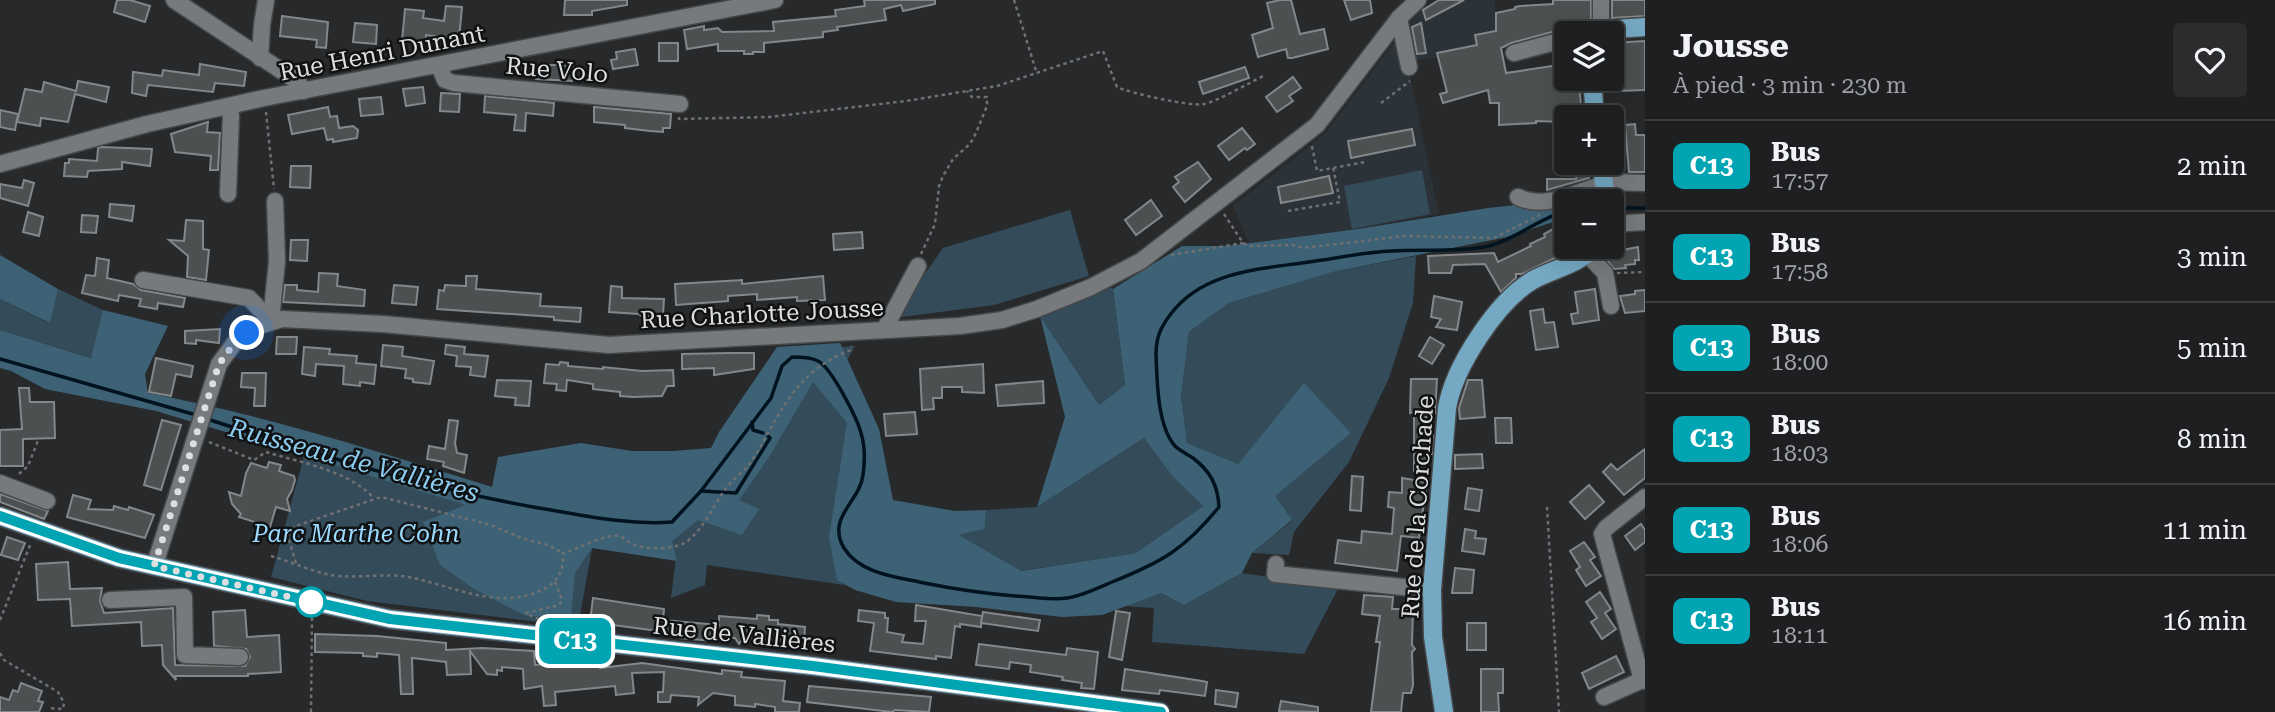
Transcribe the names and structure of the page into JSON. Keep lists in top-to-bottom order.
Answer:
{
  "streets": {
    "main road": ["Rue de la Corchade", "Rue de Vallières"],
    "street": ["Rue Henri Dunant", "Rue Volo", "Rue Charlotte Jousse"]
  },
  "crossings": [
    ["Rue Henri Dunant", "Rue Volo"],
    ["Rue Charlotte Jousse", "Rue de Vallières"]
  ],
  "water": ["Ruisseau de Vallières"],
  "parks": ["Parc Marthe Cohn"],
  "lines": ["bus line C13"],
  "page": {
    "on_map": "C13",
    "heading": ["Jousse", "À pied · 3 min · 230 m"],
    "map_buttons": ["+", "−"],
    "list": [
      {
        "mark": "C13",
        "name": "Bus",
        "note": "17:57",
        "value": "2 min"
      },
      {
        "mark": "C13",
        "name": "Bus",
        "note": "17:58",
        "value": "3 min"
      },
      {
        "mark": "C13",
        "name": "Bus",
        "note": "18:00",
        "value": "5 min"
      },
      {
        "mark": "C13",
        "name": "Bus",
        "note": "18:03",
        "value": "8 min"
      },
      {
        "mark": "C13",
        "name": "Bus",
        "note": "18:06",
        "value": "11 min"
      },
      {
        "mark": "C13",
        "name": "Bus",
        "note": "18:11",
        "value": "16 min"
      }
    ]
  }
}
